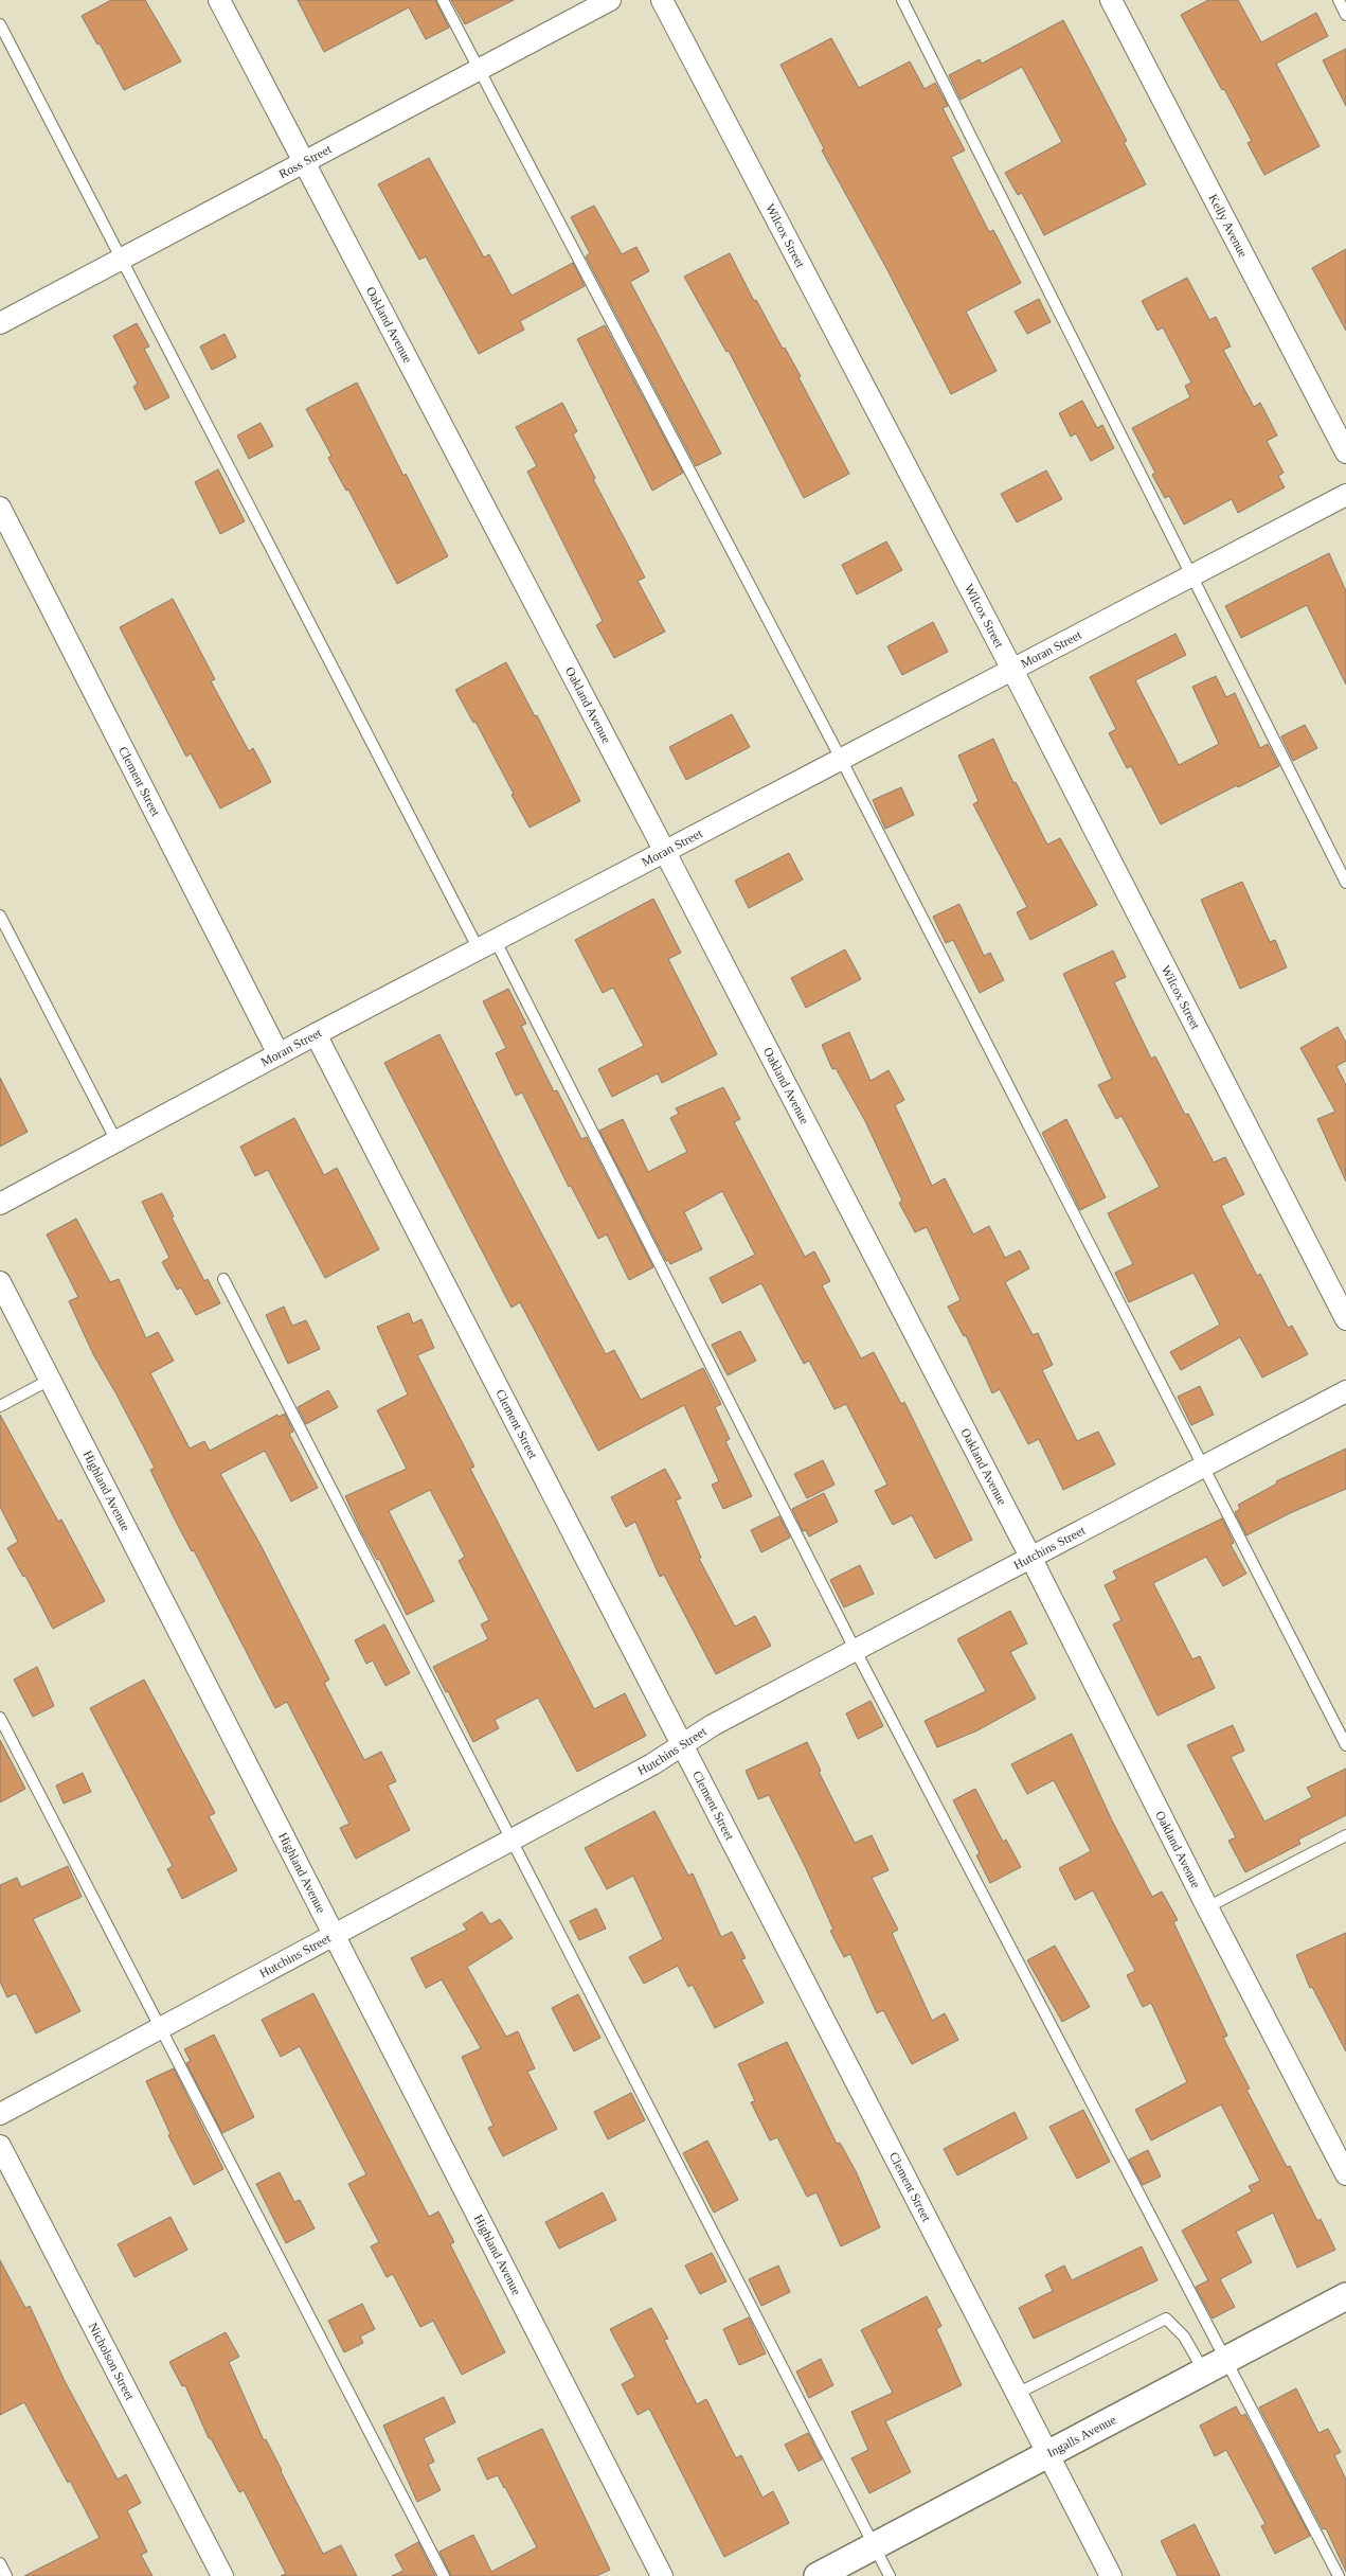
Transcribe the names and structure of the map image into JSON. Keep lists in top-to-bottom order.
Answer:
{
  "streets": {
    "street": [
      "Ross Street",
      "Kelly Avenue",
      "Wilcox Street",
      "Oakland Avenue",
      "Moran Street",
      "Clement Street",
      "Highland Avenue",
      "Hutchins Street",
      "Nicholson Street",
      "Ingalls Avenue"
    ]
  },
  "crossings": [
    ["Ross Street", "Oakland Avenue"],
    ["Wilcox Street", "Moran Street"],
    ["Oakland Avenue", "Moran Street"],
    ["Oakland Avenue", "Hutchins Street"],
    ["Moran Street", "Clement Street"],
    ["Clement Street", "Hutchins Street"],
    ["Clement Street", "Ingalls Avenue"],
    ["Highland Avenue", "Hutchins Street"]
  ]
}
